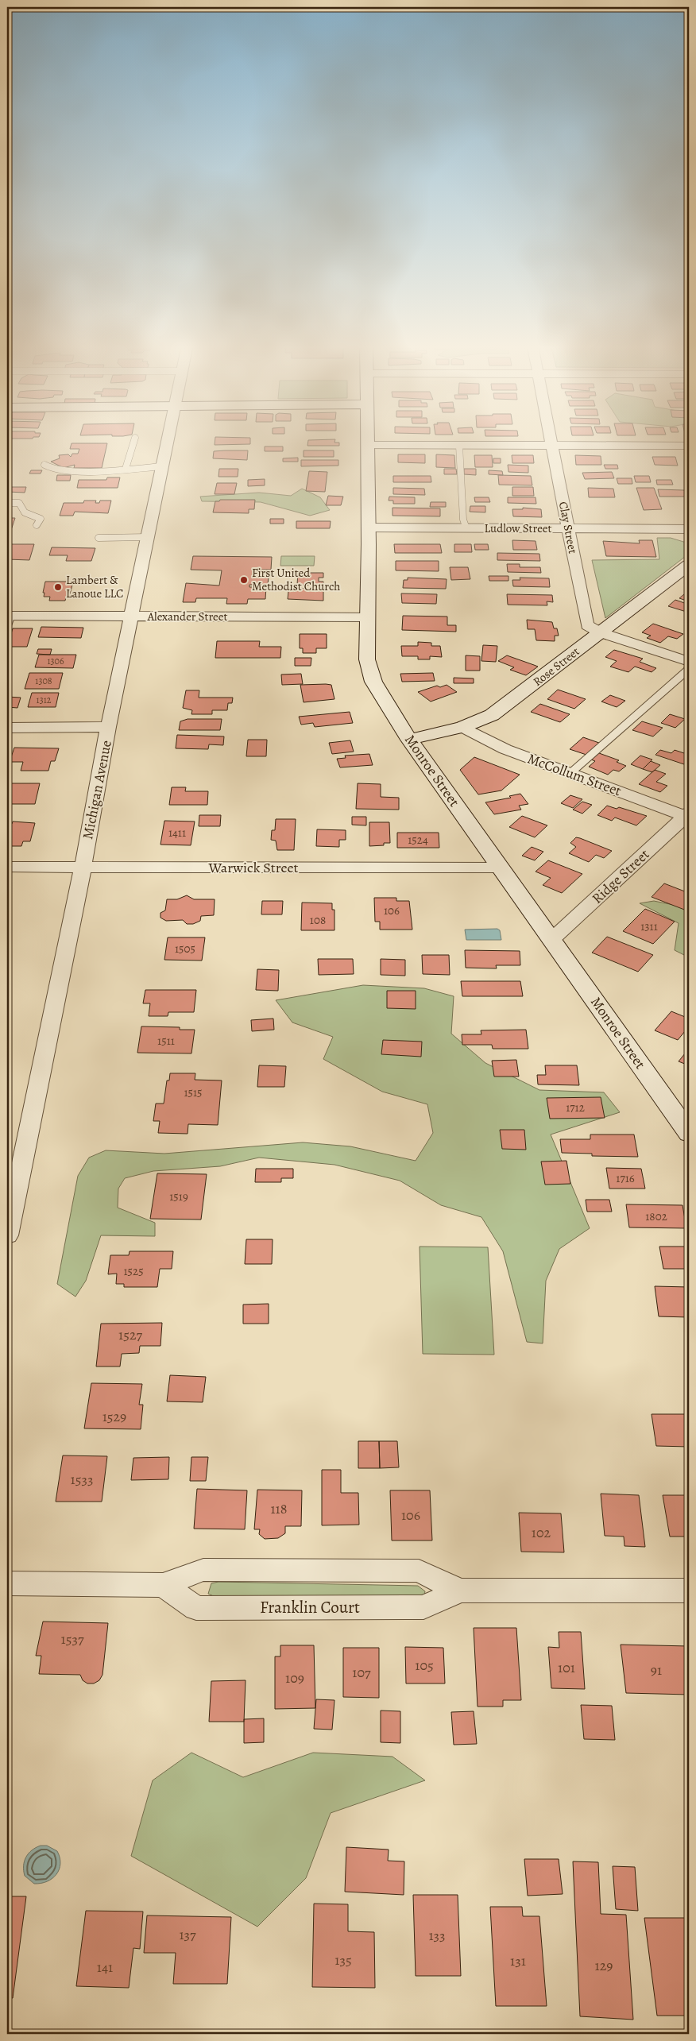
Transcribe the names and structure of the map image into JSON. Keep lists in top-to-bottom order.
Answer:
{
  "streets": {
    "main road": ["Rose Street", "Monroe Street"],
    "street": [
      "Clay Street",
      "Ludlow Street",
      "Alexander Street",
      "McCollum Street",
      "Michigan Avenue",
      "Warwick Street",
      "Ridge Street",
      "Franklin Court"
    ]
  },
  "crossings": [
    ["Clay Street", "Ludlow Street"],
    ["Clay Street", "Rose Street"],
    ["Ludlow Street", "Monroe Street"],
    ["Alexander Street", "Monroe Street"],
    ["Alexander Street", "Michigan Avenue"],
    ["Rose Street", "Monroe Street"],
    ["Rose Street", "McCollum Street"],
    ["Monroe Street", "Warwick Street"],
    ["Monroe Street", "Ridge Street"],
    ["McCollum Street", "Ridge Street"],
    ["Michigan Avenue", "Warwick Street"]
  ],
  "places": ["First United Methodist Church", "Lambert & Lanoue LLC"],
  "house_numbers": [
    "1306",
    "1308",
    "1312",
    "1411",
    "1524",
    "106",
    "108",
    "1311",
    "1505",
    "1511",
    "1515",
    "1712",
    "1716",
    "1519",
    "1802",
    "1525",
    "1527",
    "1529",
    "1533",
    "118",
    "106",
    "102",
    "1537",
    "105",
    "101",
    "91",
    "107",
    "109",
    "137",
    "133",
    "135",
    "131",
    "129",
    "141"
  ]
}
